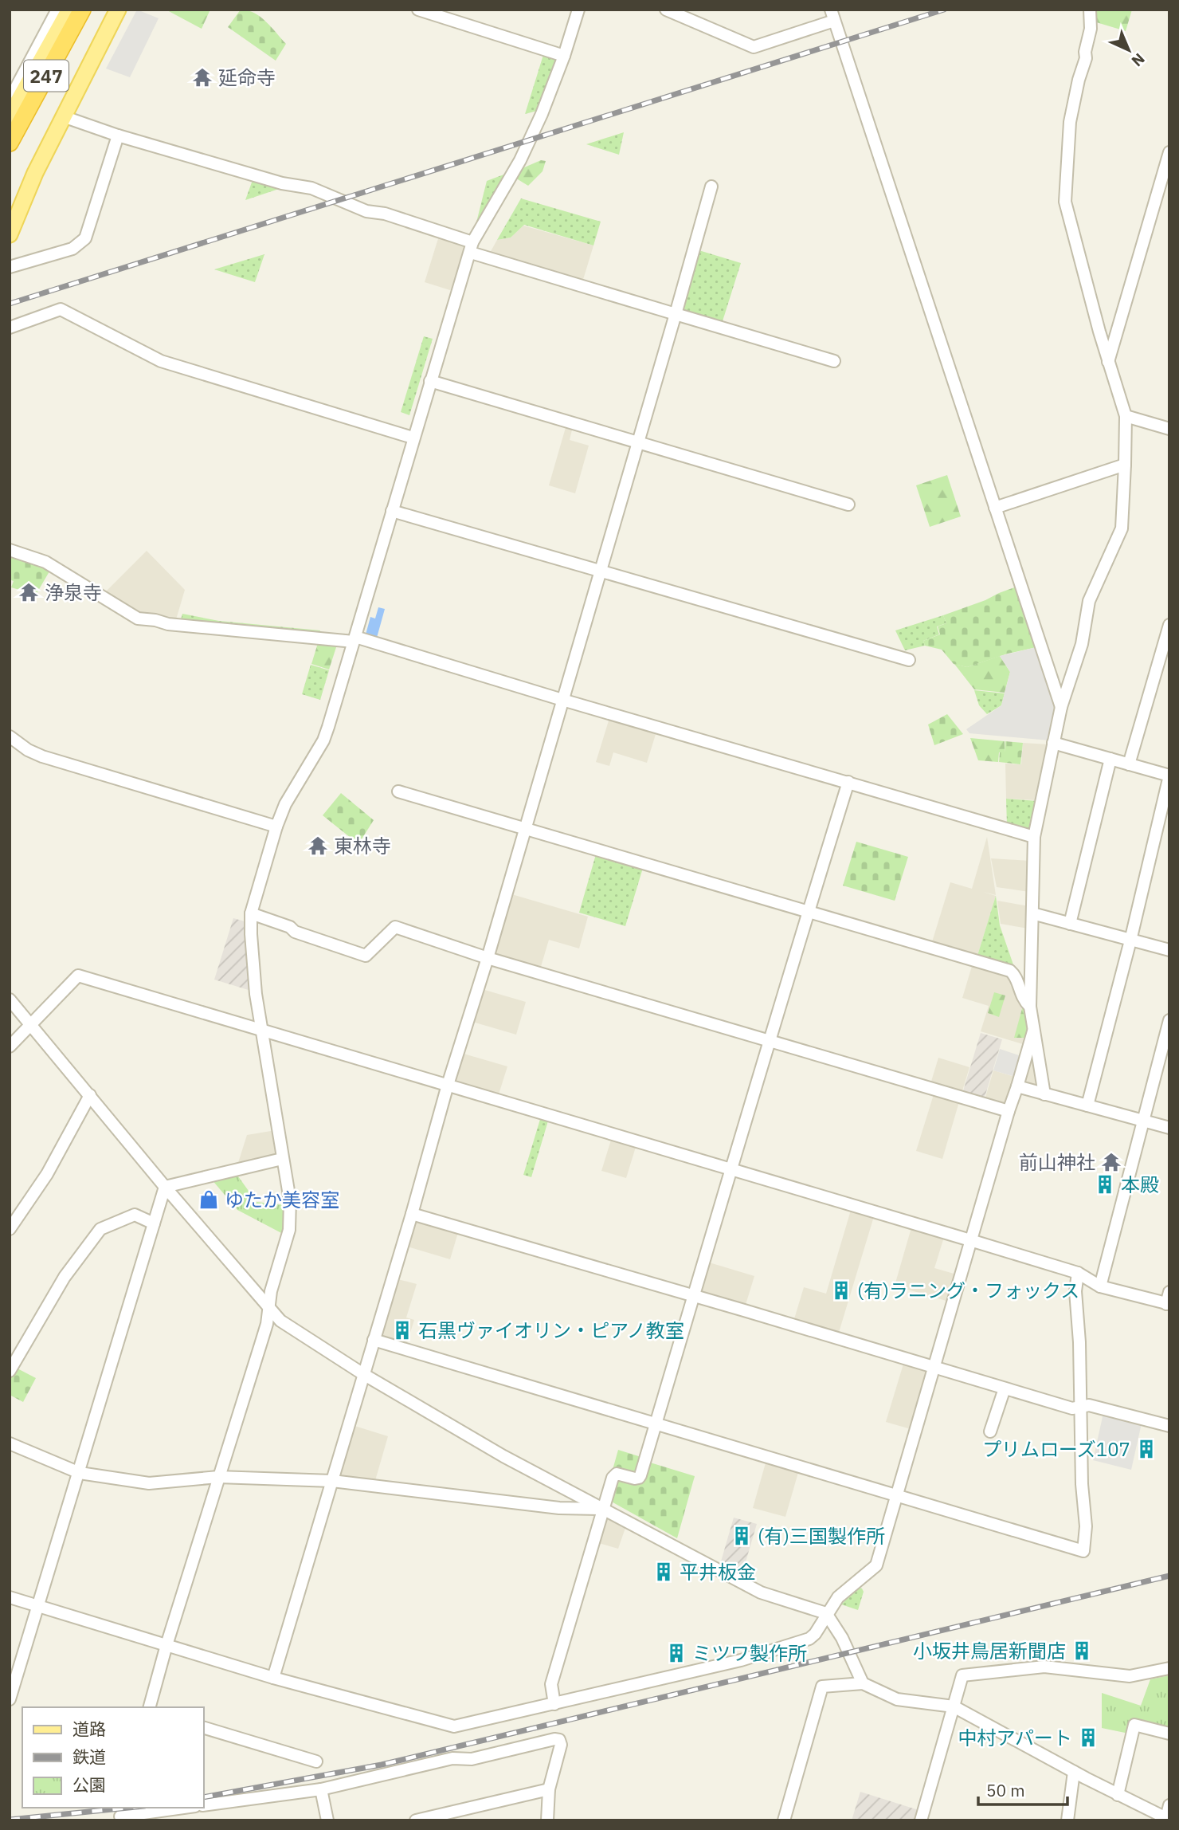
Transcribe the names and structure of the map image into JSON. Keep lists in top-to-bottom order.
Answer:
{
  "streets": {
    "highway": ["247"]
  },
  "places": {
    "temple": [
      "延命寺",
      "浄泉寺",
      "東林寺",
      "前山神社"
    ],
    "building": [
      "本殿",
      "(有)ラニング・フォックス",
      "石黒ヴァイオリン・ピアノ教室",
      "プリムローズ107",
      "(有)三国製作所",
      "平井板金",
      "小坂井鳥居新聞店",
      "ミツワ製作所",
      "中村アパート"
    ],
    "shop": ["ゆたか美容室"]
  },
  "legend": ["道路", "鉄道", "公園"],
  "scale_bar": "50 m",
  "north": "bottom right"
}
